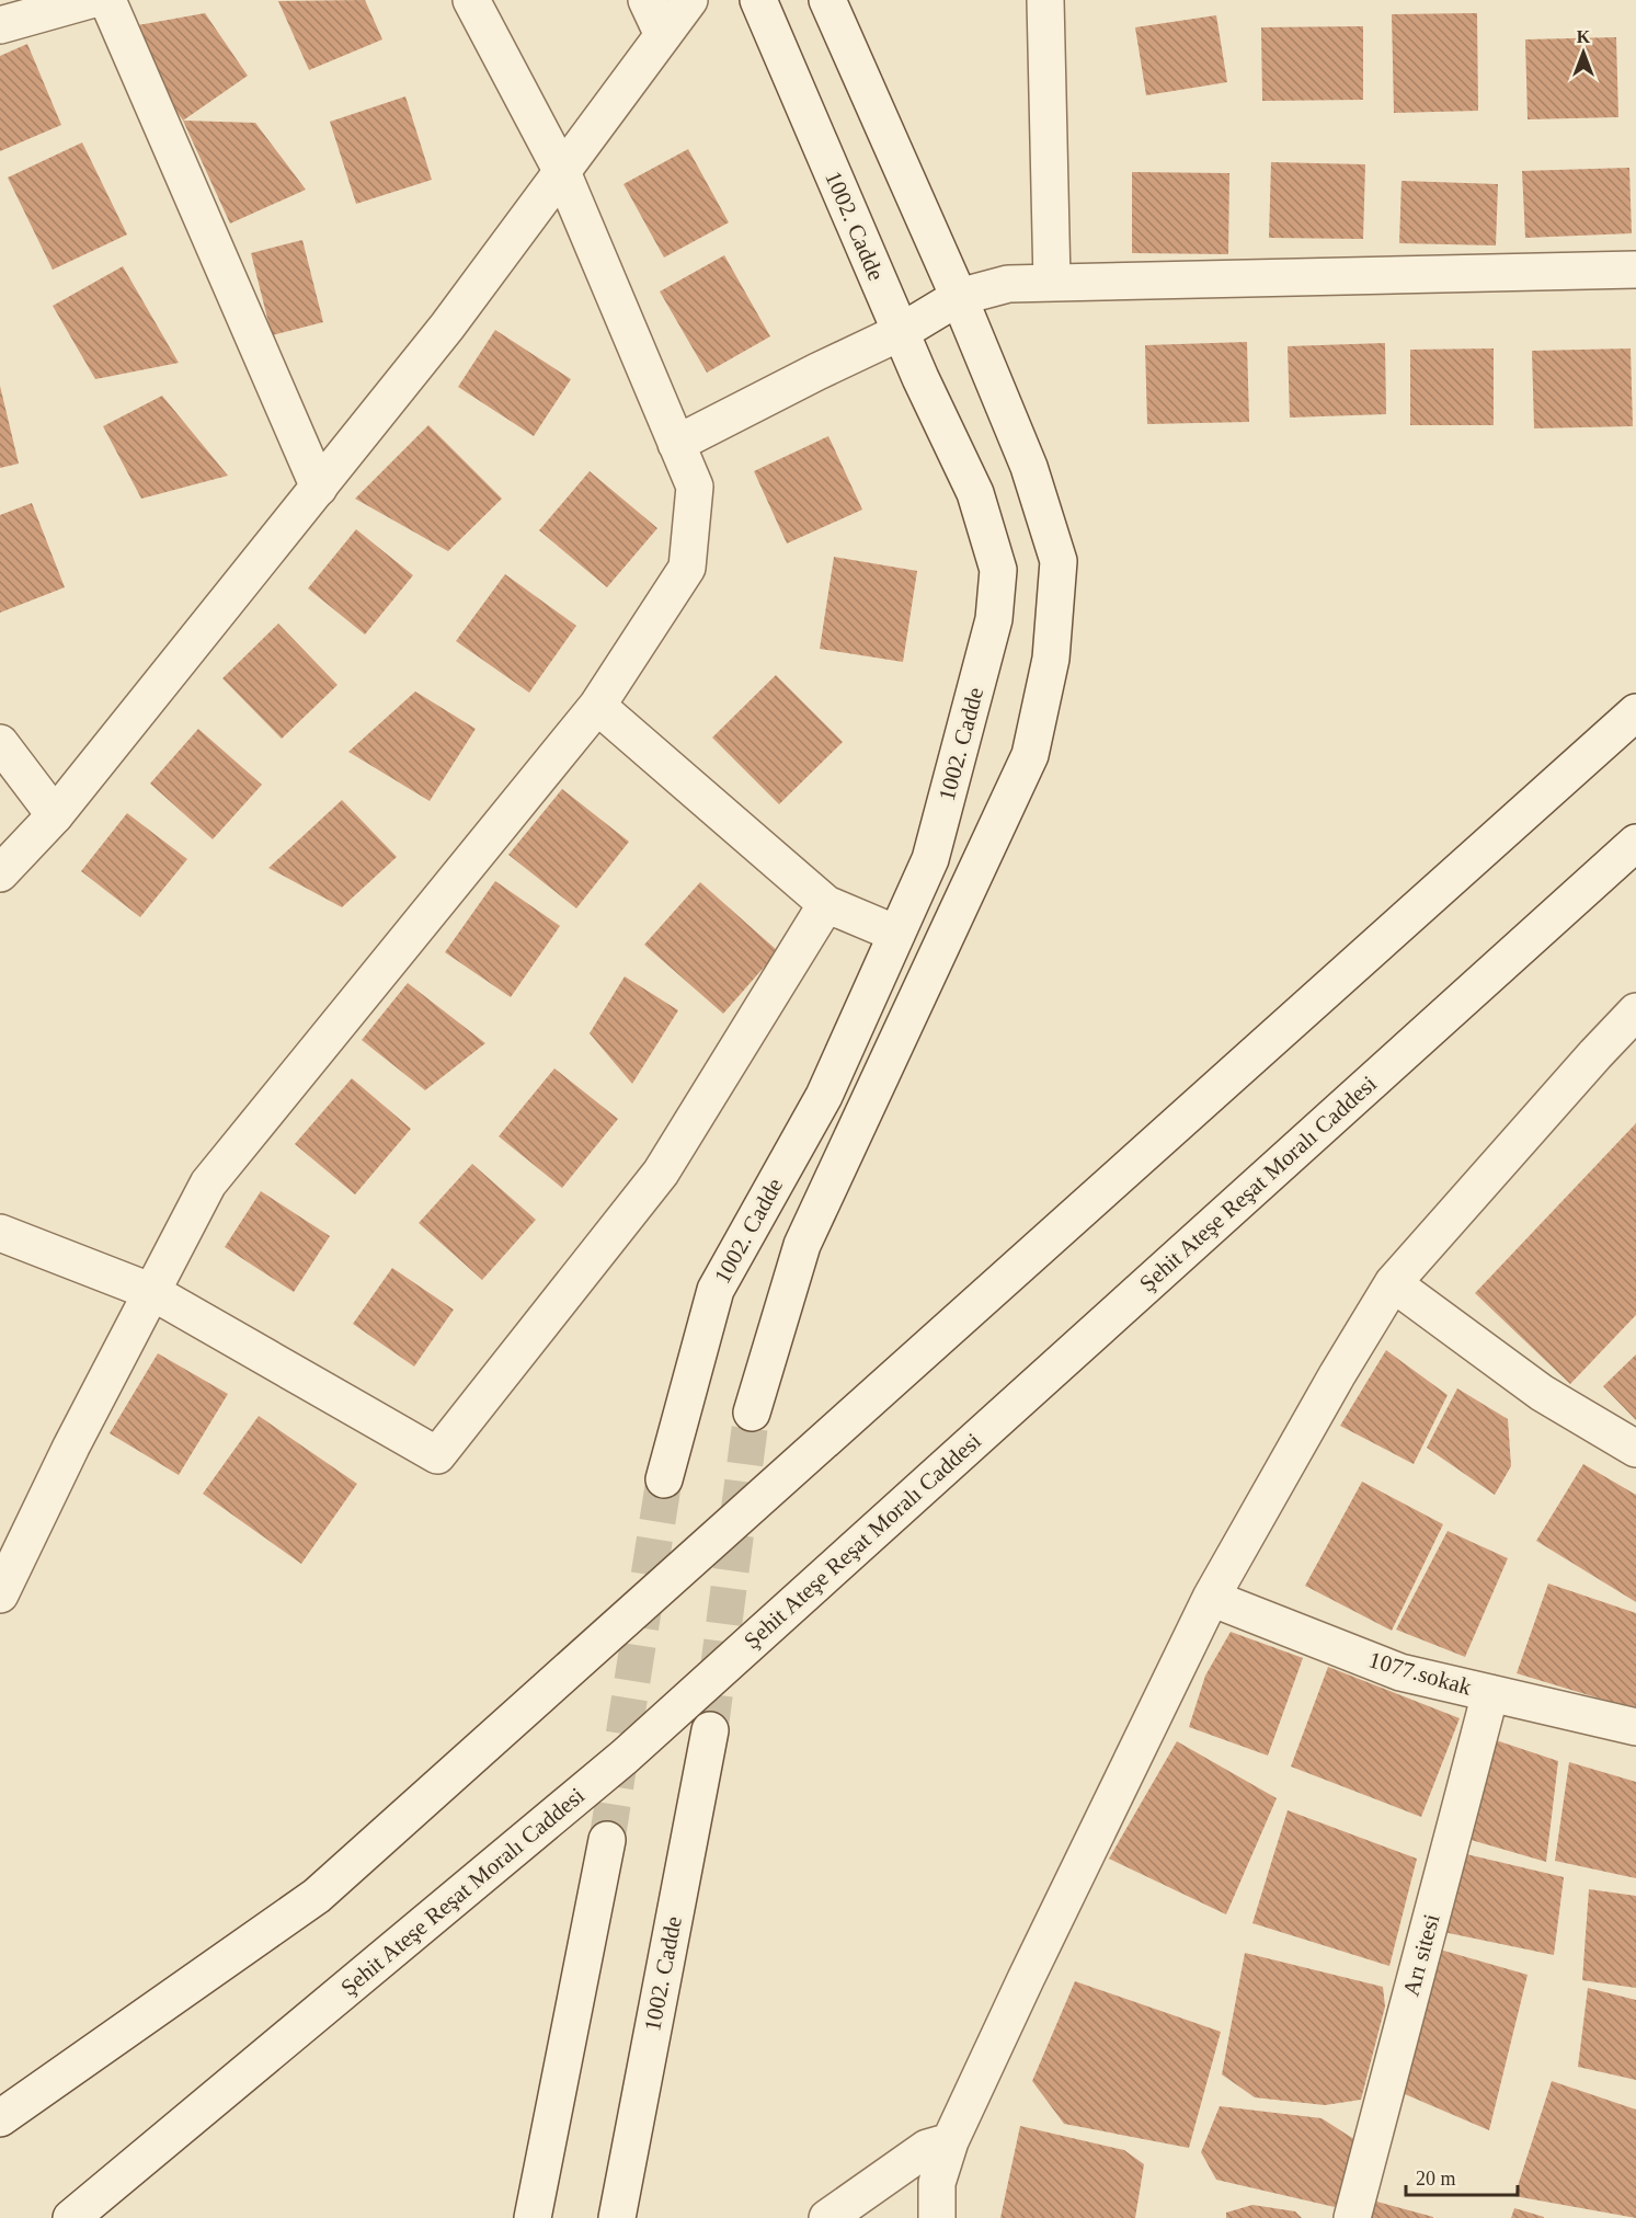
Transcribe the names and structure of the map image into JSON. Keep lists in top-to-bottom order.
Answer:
{
  "streets": {
    "street": [
      "1002. Cadde",
      "Şehit Ateşe Reşat Moralı Caddesi",
      "1077.sokak",
      "Arı sitesi"
    ]
  },
  "crossings": [
    ["1077.sokak", "Arı sitesi"]
  ],
  "scale_bar": "20 m",
  "north": "top"
}
